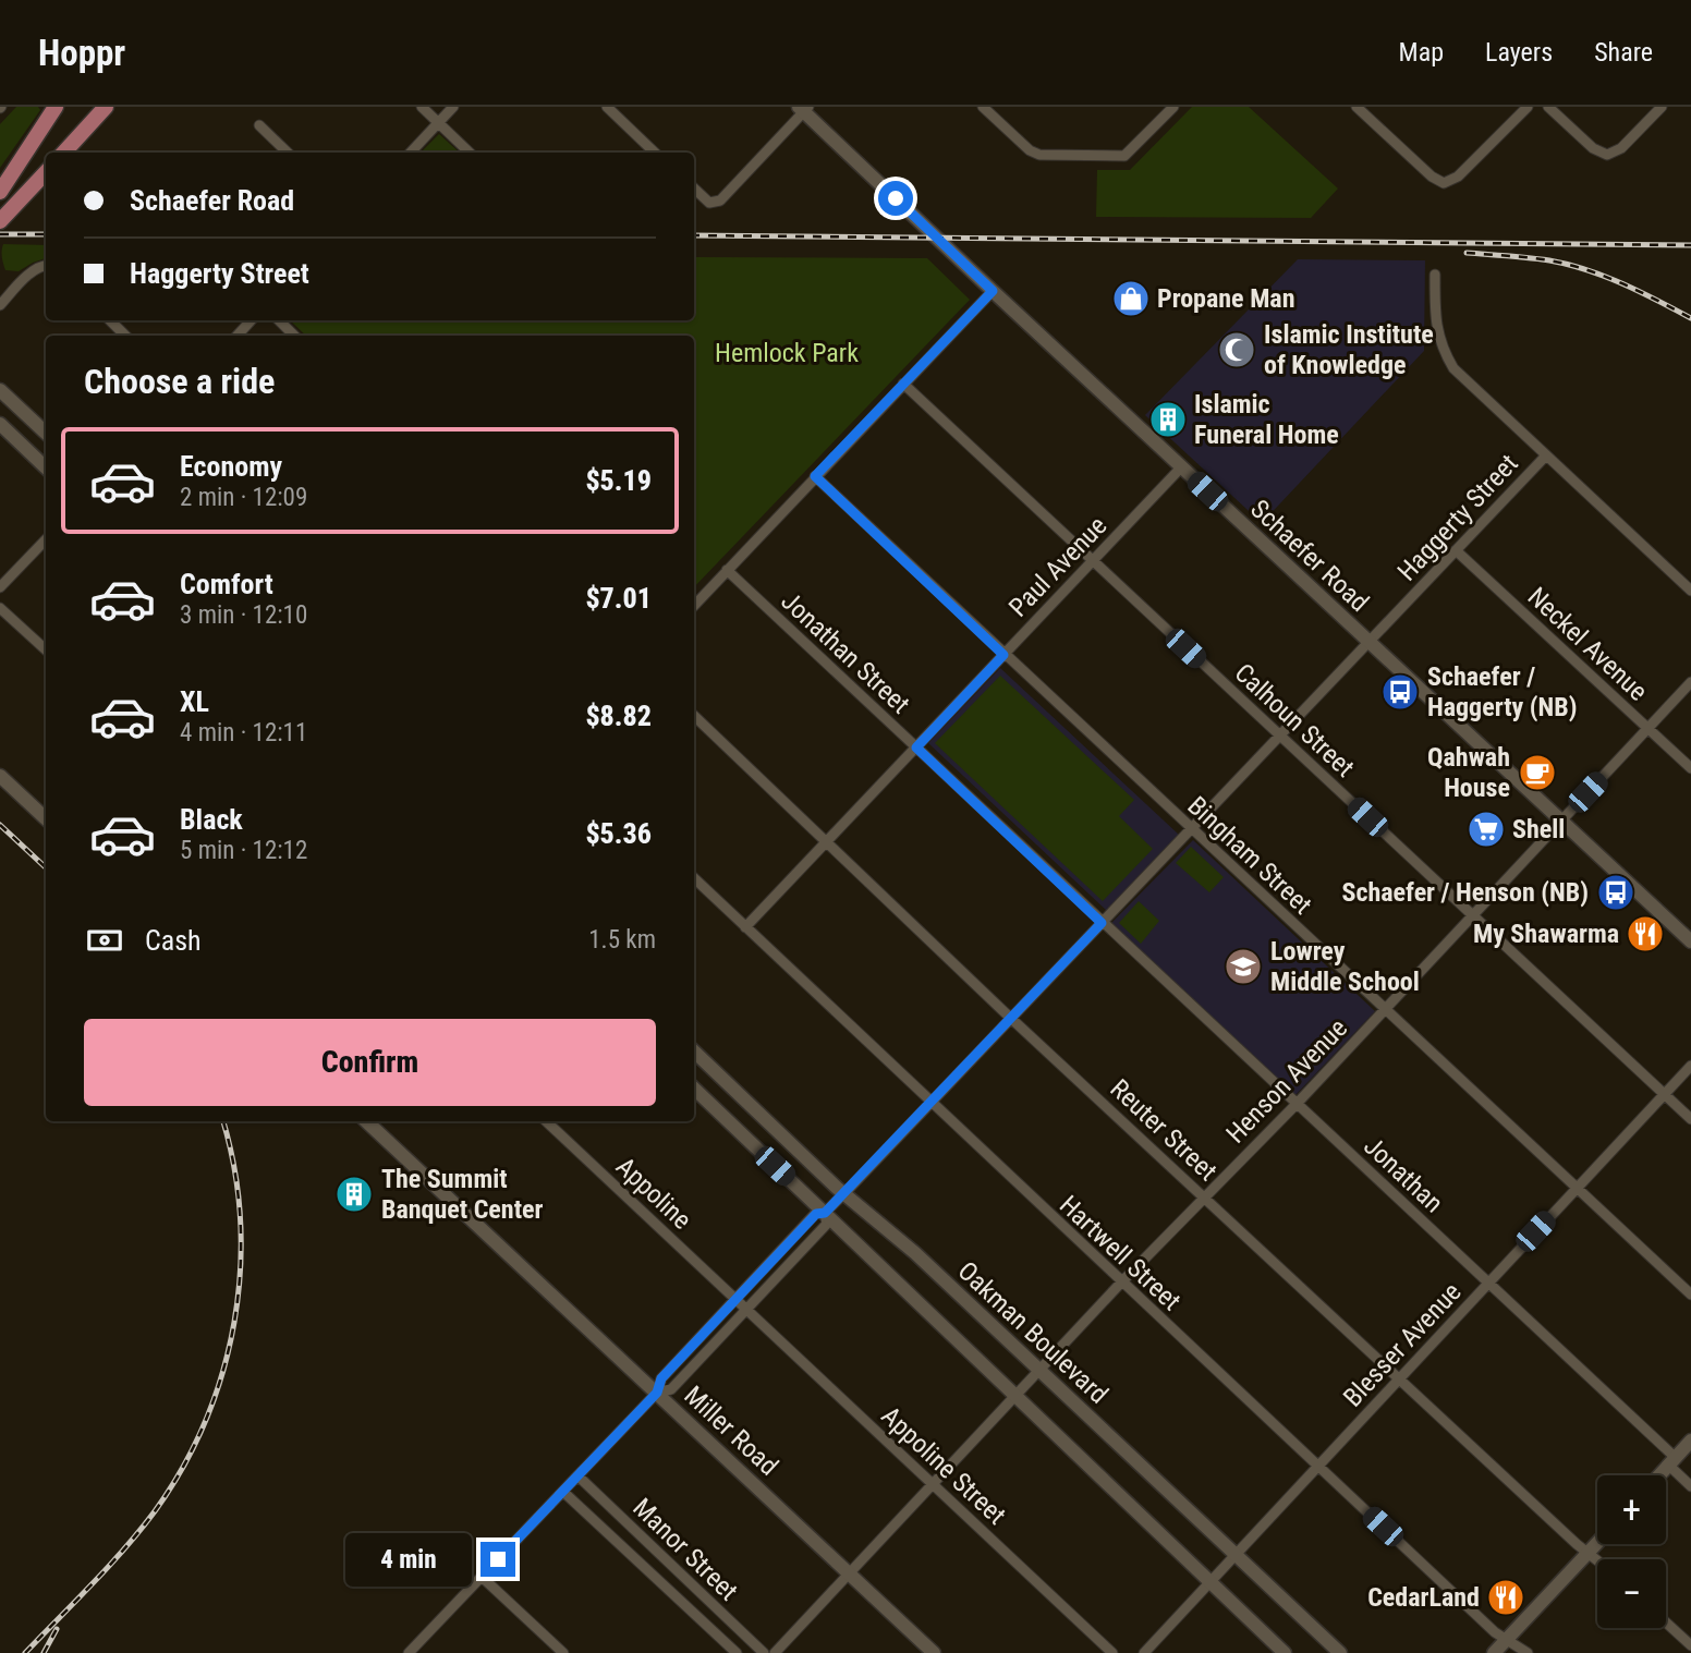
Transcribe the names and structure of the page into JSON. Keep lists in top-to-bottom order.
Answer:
{
  "streets": {
    "street": [
      "Haggerty Street",
      "Schaefer Road",
      "Paul Avenue",
      "Neckel Avenue",
      "Jonathan Street",
      "Calhoun Street",
      "Bingham Street",
      "Henson Avenue",
      "Reuter Street",
      "Jonathan",
      "Appoline",
      "Hartwell Street",
      "Oakman Boulevard",
      "Blesser Avenue",
      "Miller Road",
      "Appoline Street",
      "Manor Street"
    ]
  },
  "crossings": [
    ["Haggerty Street", "Schaefer Road"],
    ["Haggerty Street", "Neckel Avenue"],
    ["Haggerty Street", "Jonathan Street"],
    ["Haggerty Street", "Calhoun Street"],
    ["Haggerty Street", "Bingham Street"],
    ["Haggerty Street", "Reuter Street"],
    ["Haggerty Street", "Jonathan"],
    ["Haggerty Street", "Hartwell Street"],
    ["Haggerty Street", "Oakman Boulevard"],
    ["Schaefer Road", "Paul Avenue"],
    ["Schaefer Road", "Henson Avenue"],
    ["Paul Avenue", "Jonathan Street"],
    ["Paul Avenue", "Calhoun Street"],
    ["Paul Avenue", "Bingham Street"],
    ["Paul Avenue", "Reuter Street"],
    ["Paul Avenue", "Hartwell Street"],
    ["Neckel Avenue", "Henson Avenue"],
    ["Jonathan Street", "Jonathan"],
    ["Calhoun Street", "Henson Avenue"],
    ["Calhoun Street", "Blesser Avenue"],
    ["Bingham Street", "Henson Avenue"],
    ["Bingham Street", "Blesser Avenue"],
    ["Henson Avenue", "Reuter Street"],
    ["Henson Avenue", "Jonathan"],
    ["Henson Avenue", "Hartwell Street"],
    ["Henson Avenue", "Oakman Boulevard"],
    ["Henson Avenue", "Miller Road"],
    ["Henson Avenue", "Appoline Street"],
    ["Reuter Street", "Blesser Avenue"],
    ["Jonathan", "Blesser Avenue"],
    ["Appoline", "Appoline Street"],
    ["Hartwell Street", "Blesser Avenue"],
    ["Oakman Boulevard", "Blesser Avenue"]
  ],
  "parks": ["Hemlock Park"],
  "places": {
    "shop": ["Propane Man"],
    "mosque": ["Islamic Institute of Knowledge"],
    "building": ["Islamic Funeral Home", "The Summit Banquet Center"],
    "bus stop": ["Schaefer / Haggerty (NB)", "Schaefer / Henson (NB)"],
    "cafe": ["Qahwah House"],
    "supermarket": ["Shell"],
    "restaurant": ["My Shawarma", "CedarLand"],
    "school or university": ["Lowrey Middle School"]
  },
  "page": {
    "header": "Hoppr",
    "nav": ["Map", "Layers", "Share"],
    "banner": ["Schaefer Road", "Haggerty Street"],
    "heading": "Choose a ride",
    "list": [
      {
        "name": "Economy",
        "note": "2 min · 12:09",
        "value": "$5.19"
      },
      {
        "name": "Comfort",
        "note": "3 min · 12:10",
        "value": "$7.01"
      },
      {
        "name": "XL",
        "note": "4 min · 12:11",
        "value": "$8.82"
      },
      {
        "name": "Black",
        "note": "5 min · 12:12",
        "value": "$5.36"
      }
    ],
    "pay": ["Cash", "1.5 km"],
    "buttons": "Confirm",
    "map_buttons": ["+", "−"],
    "bubble": "4 min"
  }
}
